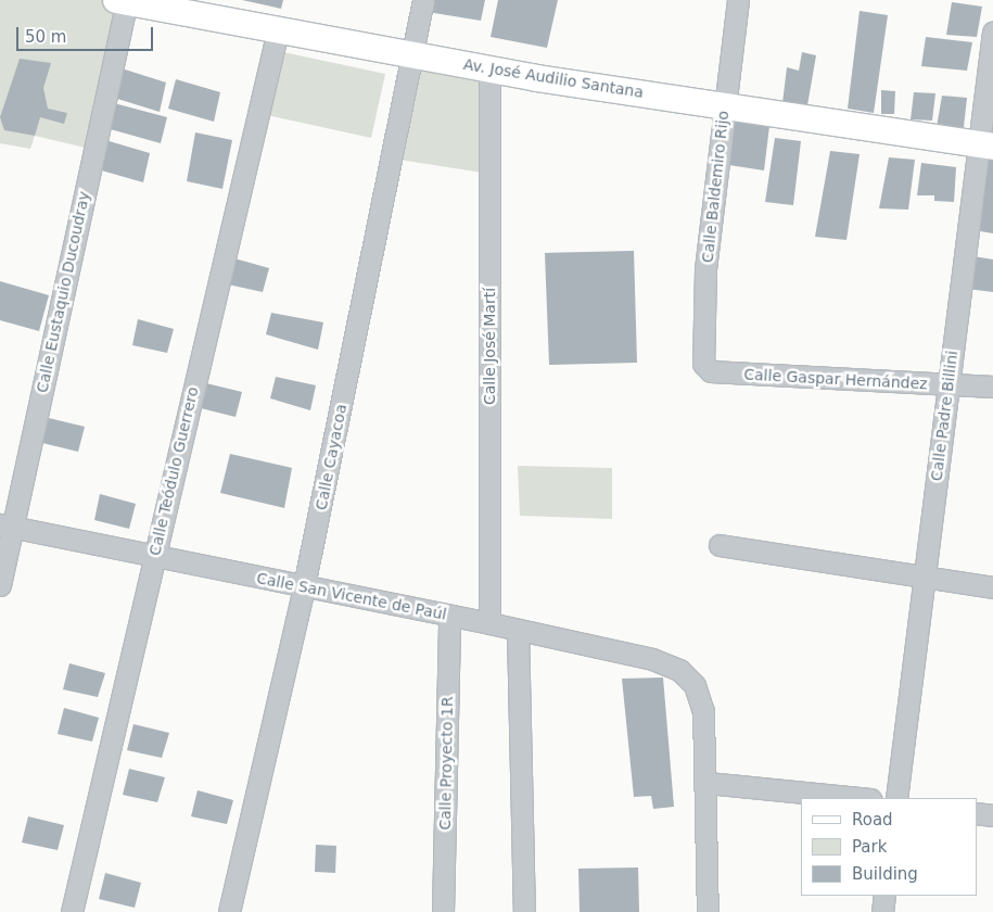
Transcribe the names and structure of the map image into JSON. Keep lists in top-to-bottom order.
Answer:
{
  "streets": {
    "main road": ["Av. José Audilio Santana"],
    "street": [
      "Calle Baldemiro Rijo",
      "Calle Eustaquio Ducoudray",
      "Calle José Martí",
      "Calle Gaspar Hernández",
      "Calle Padre Billini",
      "Calle Cayacoa",
      "Calle Teódulo Guerrero",
      "Calle San Vicente de Paúl",
      "Calle Proyecto 1R"
    ]
  },
  "crossings": [
    ["Av. José Audilio Santana", "Calle Baldemiro Rijo"],
    ["Av. José Audilio Santana", "Calle Eustaquio Ducoudray"],
    ["Av. José Audilio Santana", "Calle José Martí"],
    ["Av. José Audilio Santana", "Calle Padre Billini"],
    ["Av. José Audilio Santana", "Calle Cayacoa"],
    ["Av. José Audilio Santana", "Calle Teódulo Guerrero"],
    ["Calle Baldemiro Rijo", "Calle Gaspar Hernández"],
    ["Calle Eustaquio Ducoudray", "Calle San Vicente de Paúl"],
    ["Calle José Martí", "Calle San Vicente de Paúl"],
    ["Calle Gaspar Hernández", "Calle Padre Billini"],
    ["Calle Cayacoa", "Calle San Vicente de Paúl"],
    ["Calle Teódulo Guerrero", "Calle San Vicente de Paúl"],
    ["Calle San Vicente de Paúl", "Calle Proyecto 1R"]
  ],
  "legend": ["Road", "Park", "Building"],
  "scale_bar": "50 m"
}
